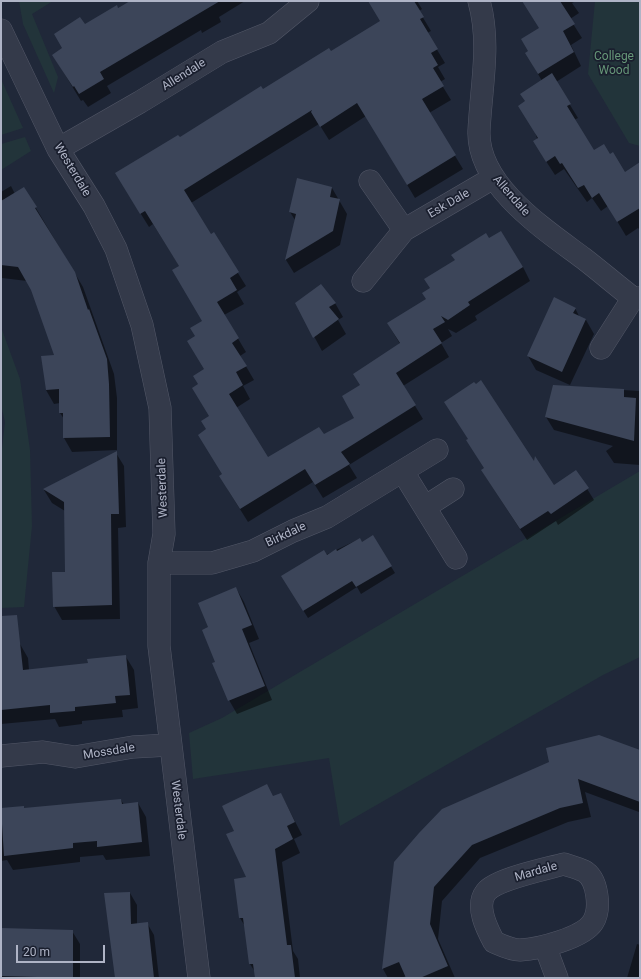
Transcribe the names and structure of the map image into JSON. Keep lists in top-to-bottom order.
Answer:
{
  "streets": {
    "street": [
      "Allendale",
      "Westerdale",
      "Esk Dale",
      "Birkdale",
      "Mossdale",
      "Mardale"
    ]
  },
  "crossings": [
    ["Allendale", "Westerdale"],
    ["Allendale", "Esk Dale"],
    ["Westerdale", "Birkdale"],
    ["Westerdale", "Mossdale"]
  ],
  "parks": ["College Wood"],
  "scale_bar": "20 m"
}
